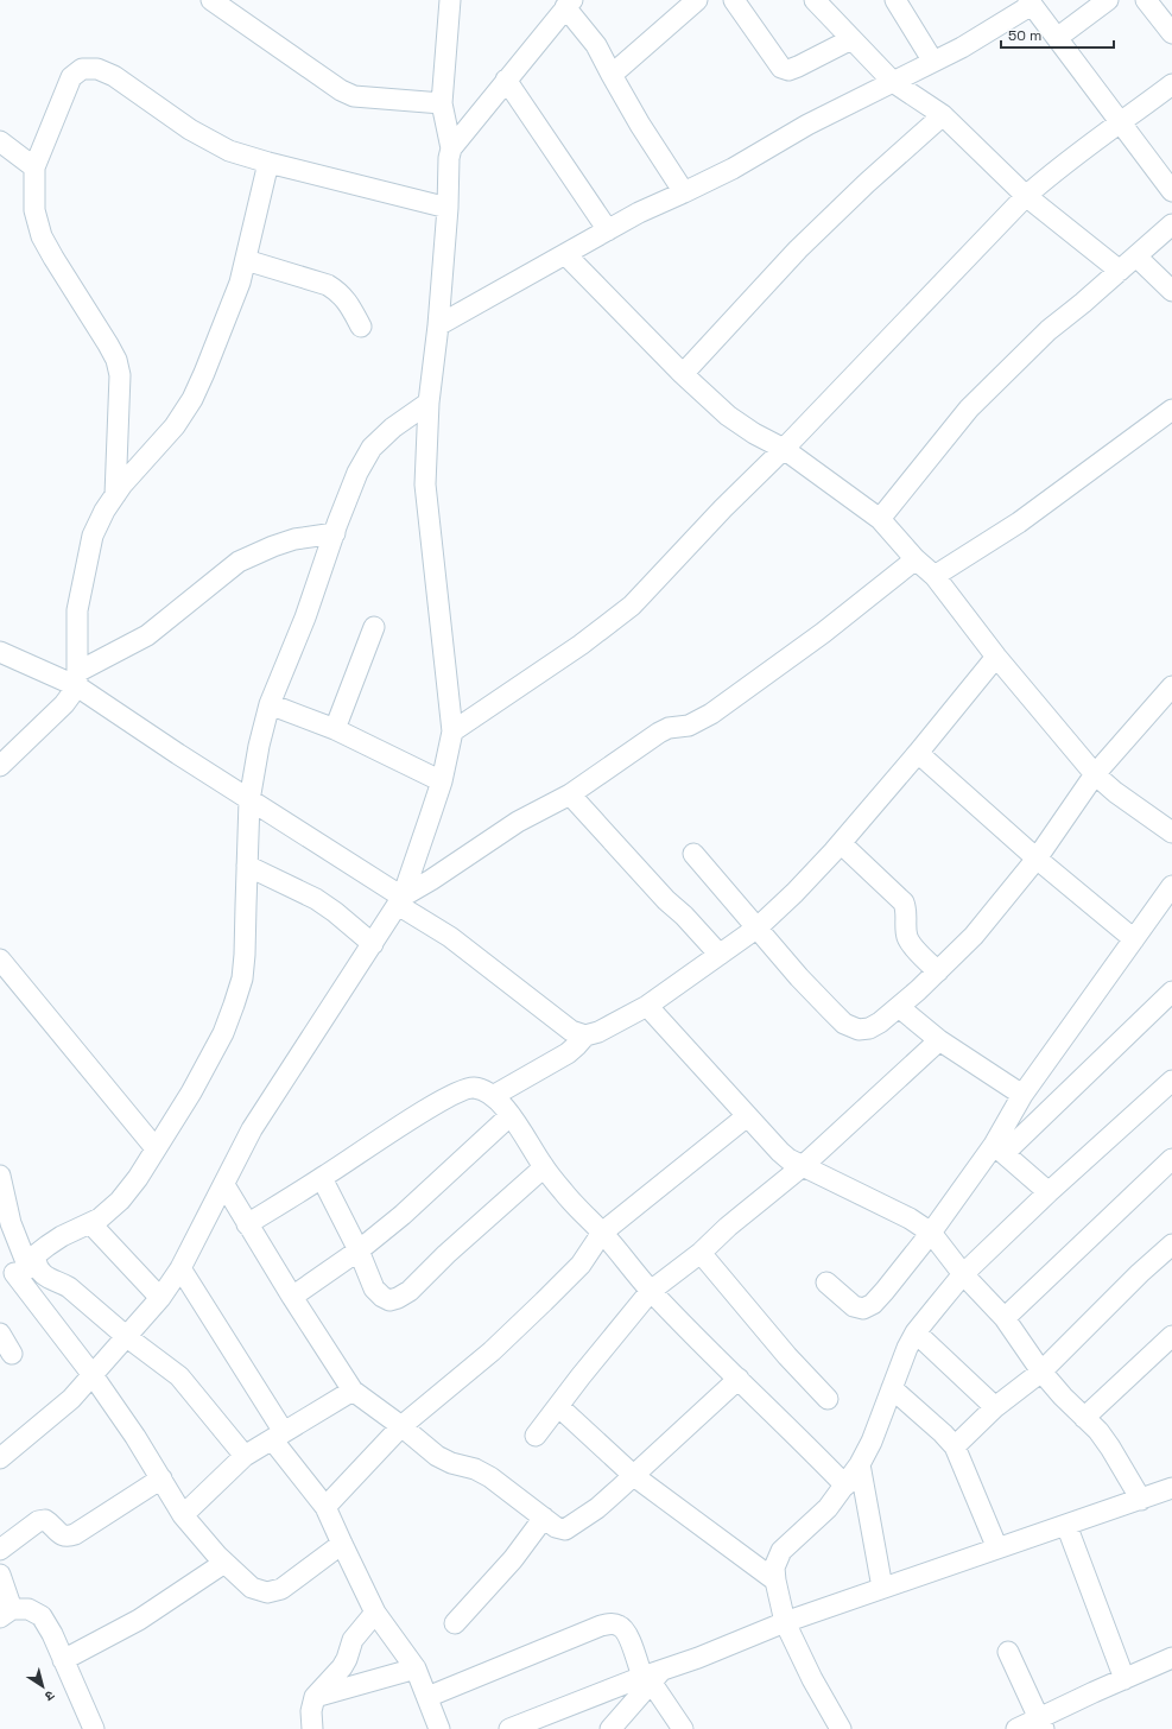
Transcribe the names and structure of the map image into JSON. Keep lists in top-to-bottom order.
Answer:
{
  "scale_bar": "50 m",
  "north": "bottom right"
}
